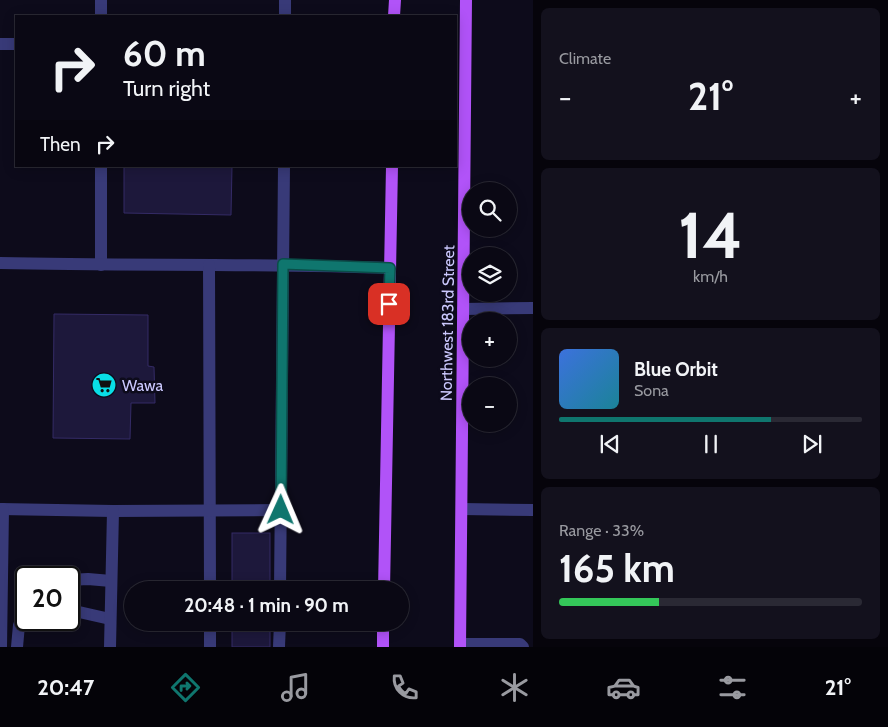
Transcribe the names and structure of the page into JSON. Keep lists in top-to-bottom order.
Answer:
{
  "streets": {
    "main road": ["Northwest 183rd Street"]
  },
  "places": {
    "supermarket": ["Wawa"]
  },
  "page": {
    "tile": [
      "Climate",
      ["14", "km/h"],
      ["Range · 33%", "165 km"]
    ],
    "turn": ["60 m", "Turn right"],
    "heat": ["−", "21°", "+"],
    "then": "Then",
    "map_buttons": ["+", "−"],
    "song": ["Blue Orbit", "Sona"],
    "limit": "20",
    "trip": "20:48 · 1 min · 90 m",
    "tabs": ["20:47", "21°"]
  }
}
